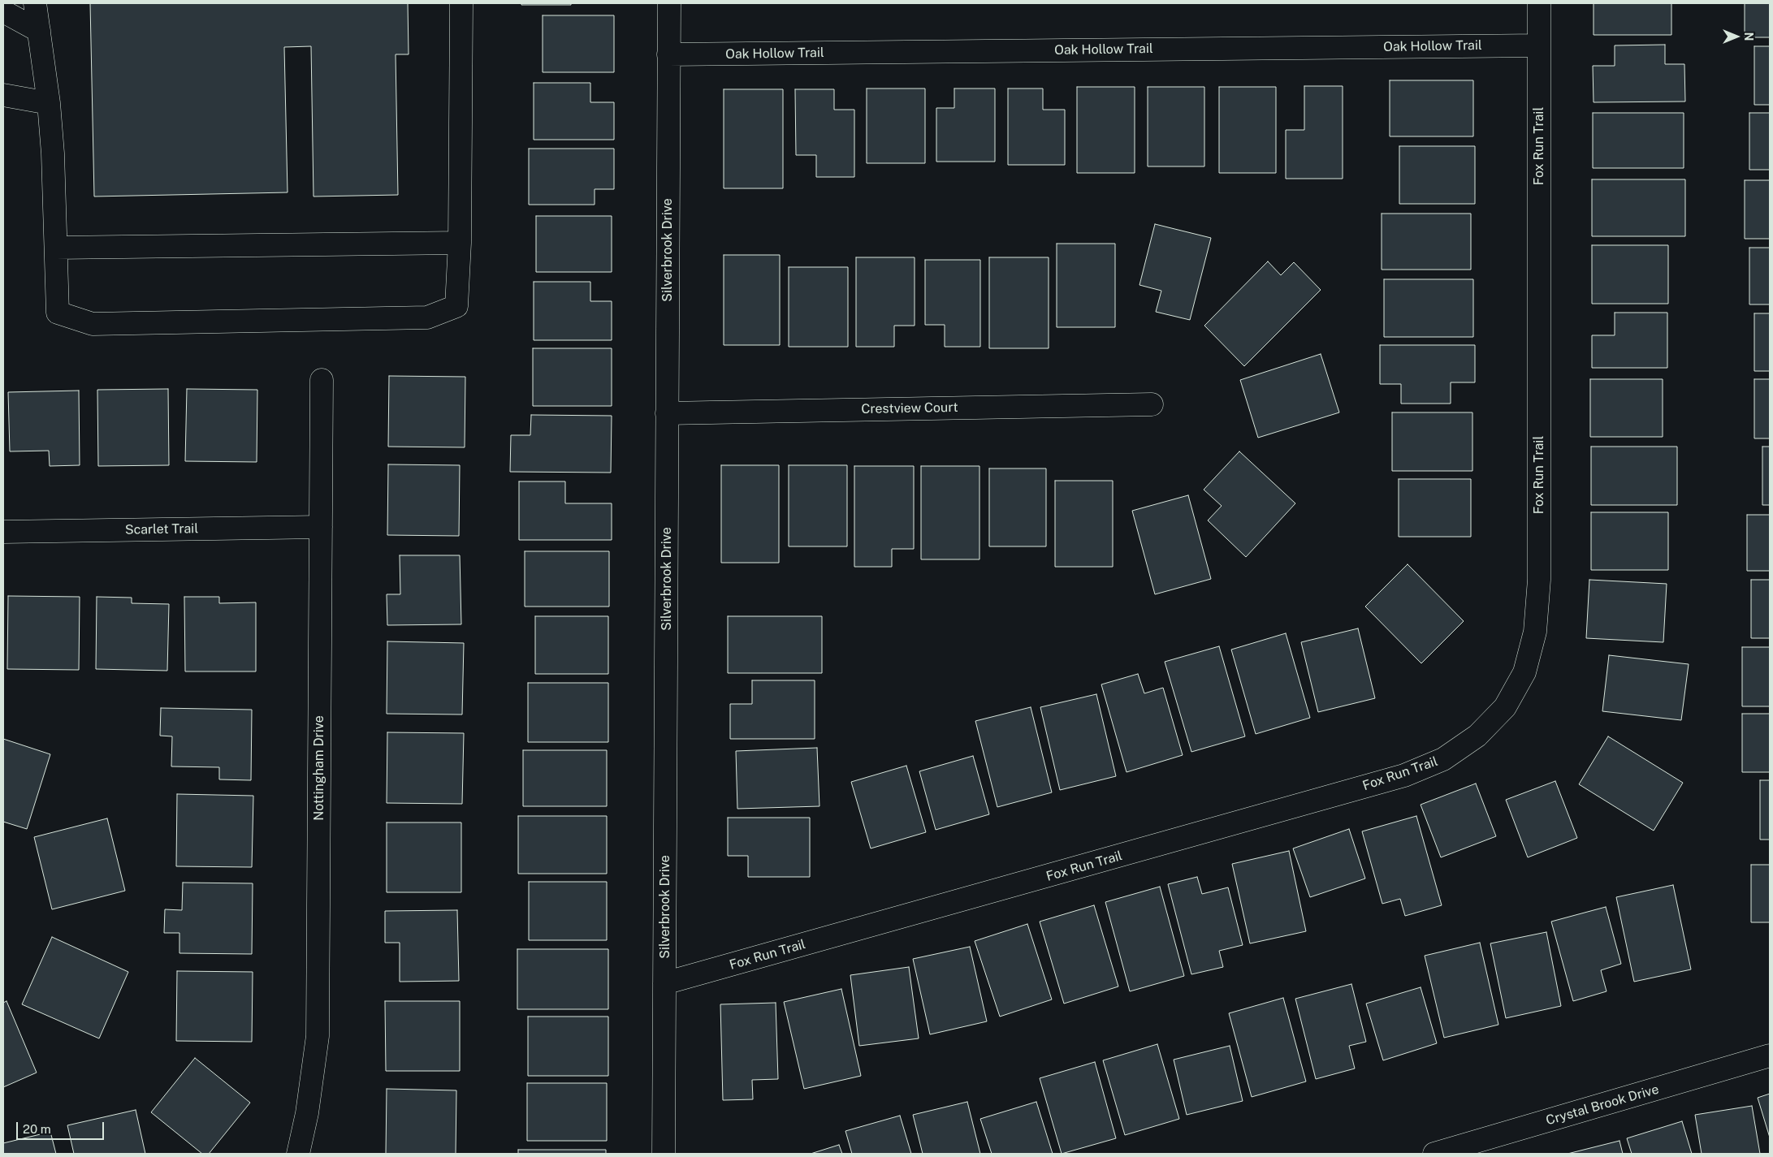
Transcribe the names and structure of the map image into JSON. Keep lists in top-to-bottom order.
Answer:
{
  "streets": {
    "street": [
      "Oak Hollow Trail",
      "Fox Run Trail",
      "Silverbrook Drive",
      "Crestview Court",
      "Scarlet Trail",
      "Nottingham Drive",
      "Crystal Brook Drive"
    ]
  },
  "crossings": [
    ["Oak Hollow Trail", "Fox Run Trail"],
    ["Oak Hollow Trail", "Silverbrook Drive"],
    ["Fox Run Trail", "Silverbrook Drive"],
    ["Silverbrook Drive", "Crestview Court"],
    ["Scarlet Trail", "Nottingham Drive"]
  ],
  "scale_bar": "20 m",
  "north": "right"
}
